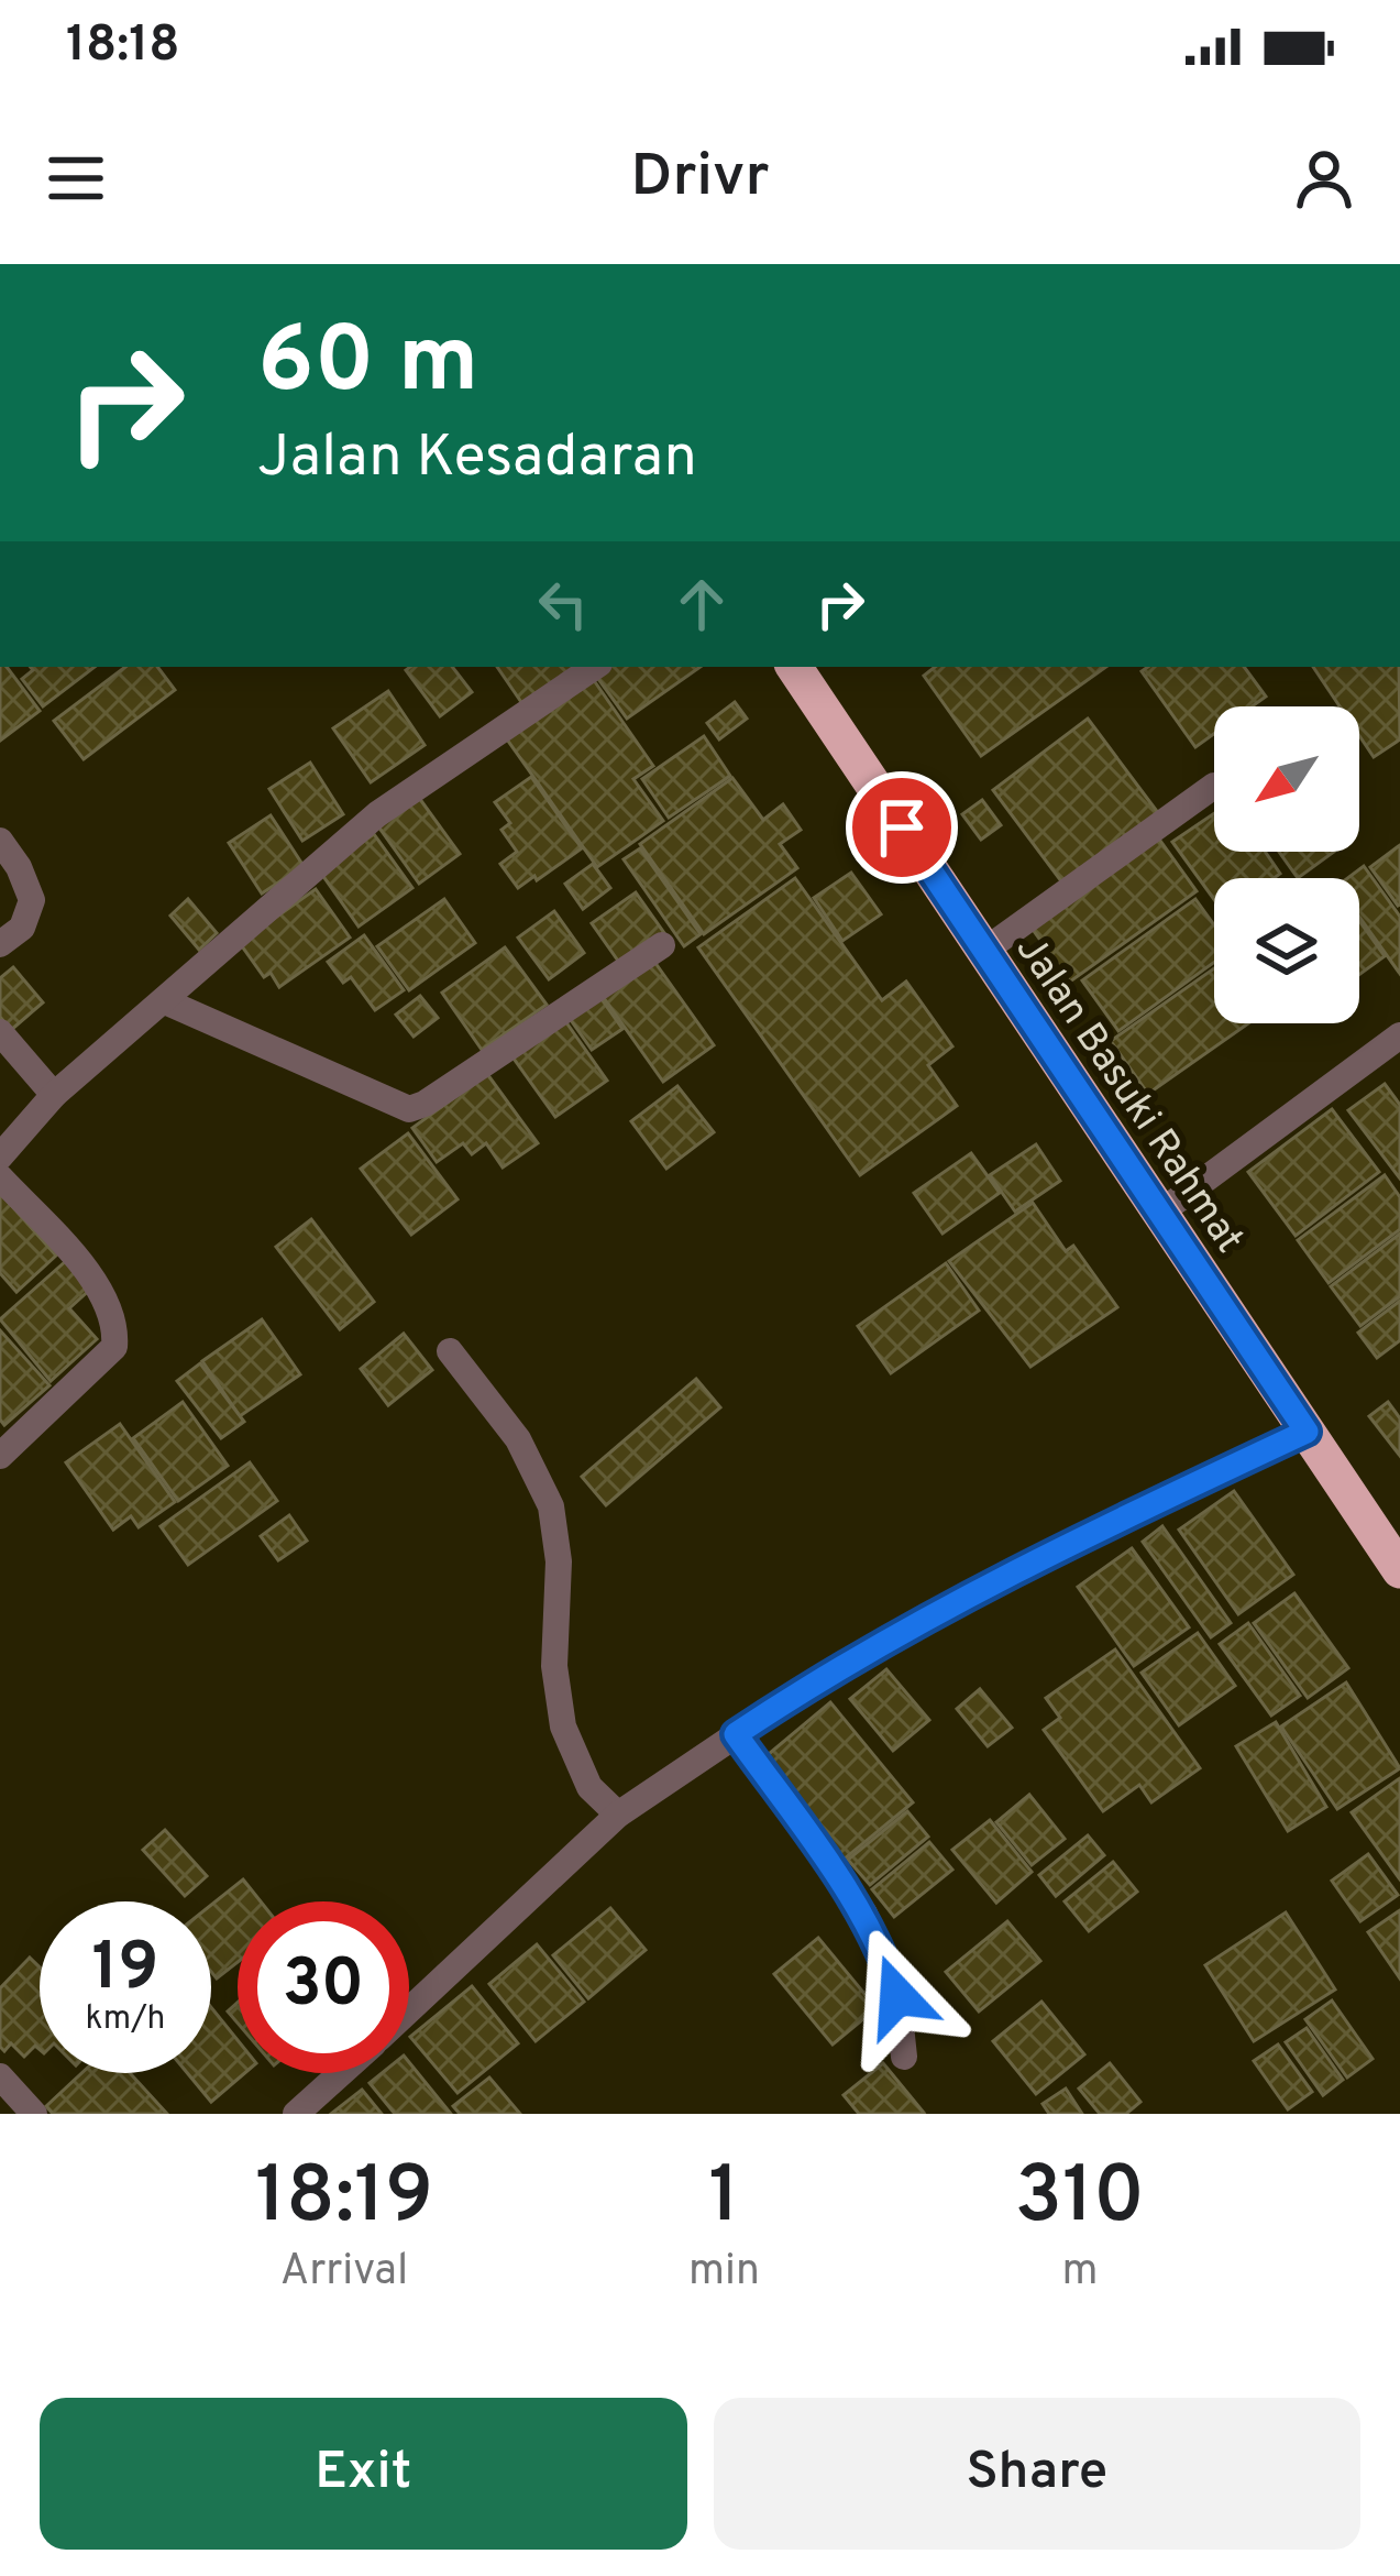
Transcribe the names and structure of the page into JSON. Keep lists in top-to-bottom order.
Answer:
{
  "streets": {
    "highway": ["Jalan Basuki Rahmat"]
  },
  "north": "bottom left",
  "page": {
    "status": "18:18",
    "header": "Drivr",
    "turn": ["60 m", "Jalan Kesadaran"],
    "speed": "19 km/h",
    "limit": "30",
    "eta": [
      "18:19",
      "Arrival",
      "1",
      "min",
      "310",
      "m"
    ],
    "buttons": ["Exit", "Share"]
  }
}
